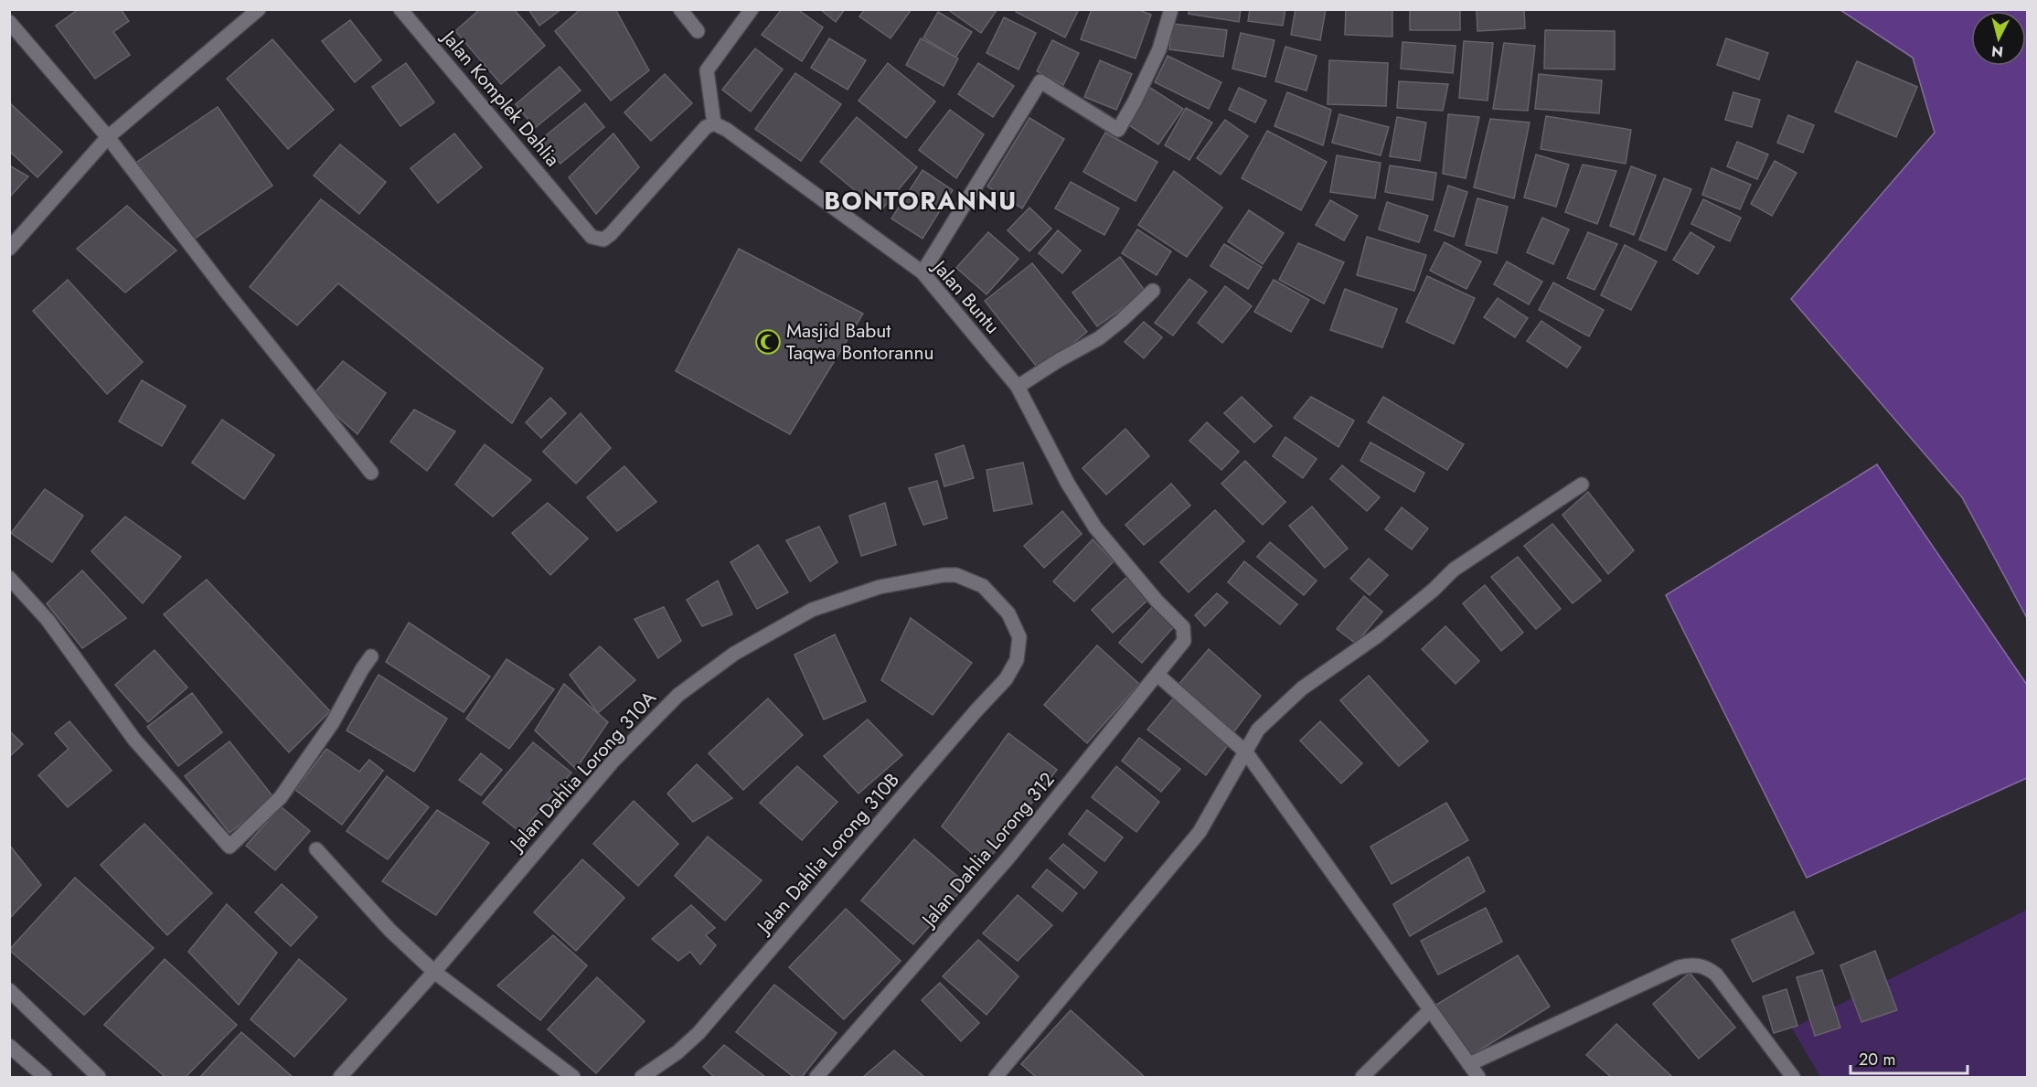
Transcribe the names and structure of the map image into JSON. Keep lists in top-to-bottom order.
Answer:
{
  "streets": {
    "street": [
      "Jalan Komplek Dahlia",
      "Jalan Buntu",
      "Jalan Dahlia Lorong 310A",
      "Jalan Dahlia Lorong 312",
      "Jalan Dahlia Lorong 310B"
    ]
  },
  "crossings": [
    ["Jalan Komplek Dahlia", "Jalan Buntu"],
    ["Jalan Buntu", "Jalan Dahlia Lorong 312"],
    ["Jalan Dahlia Lorong 310A", "Jalan Dahlia Lorong 310B"]
  ],
  "districts": ["BONTORANNU"],
  "places": {
    "mosque": ["Masjid Babut Taqwa Bontorannu"]
  },
  "scale_bar": "20 m",
  "north": "bottom"
}
